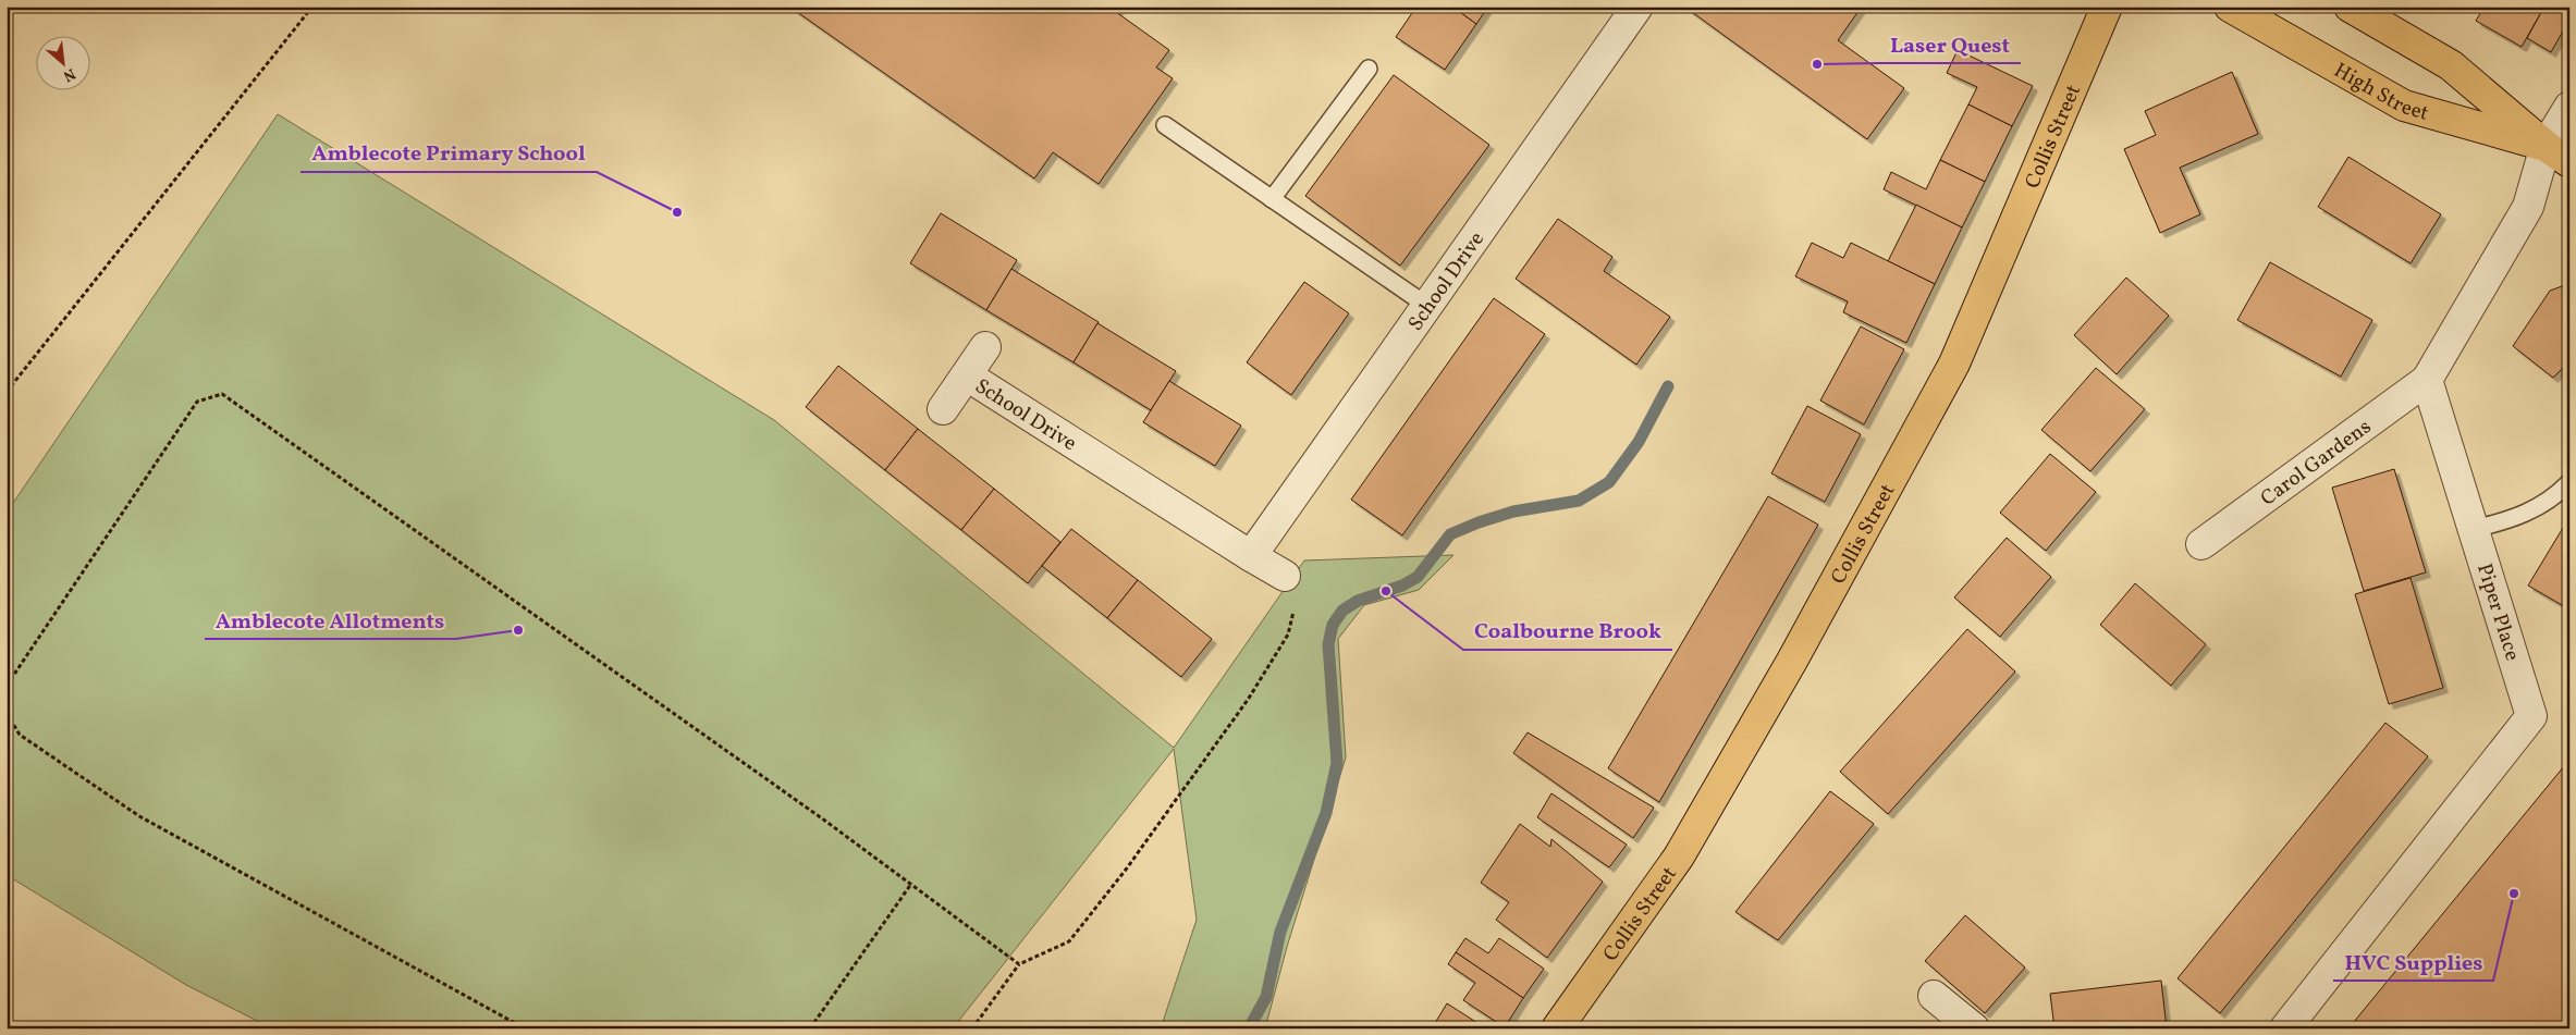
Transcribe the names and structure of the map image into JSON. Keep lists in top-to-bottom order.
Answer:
{
  "streets": {
    "main road": ["High Street", "Collis Street"],
    "street": ["School Drive", "Carol Gardens", "Piper Place"]
  },
  "crossings": [
    ["Carol Gardens", "Piper Place"]
  ],
  "places": [
    "Laser Quest",
    "Amblecote Primary School",
    "Coalbourne Brook",
    "Amblecote Allotments",
    "HVC Supplies"
  ],
  "north": "bottom right"
}
